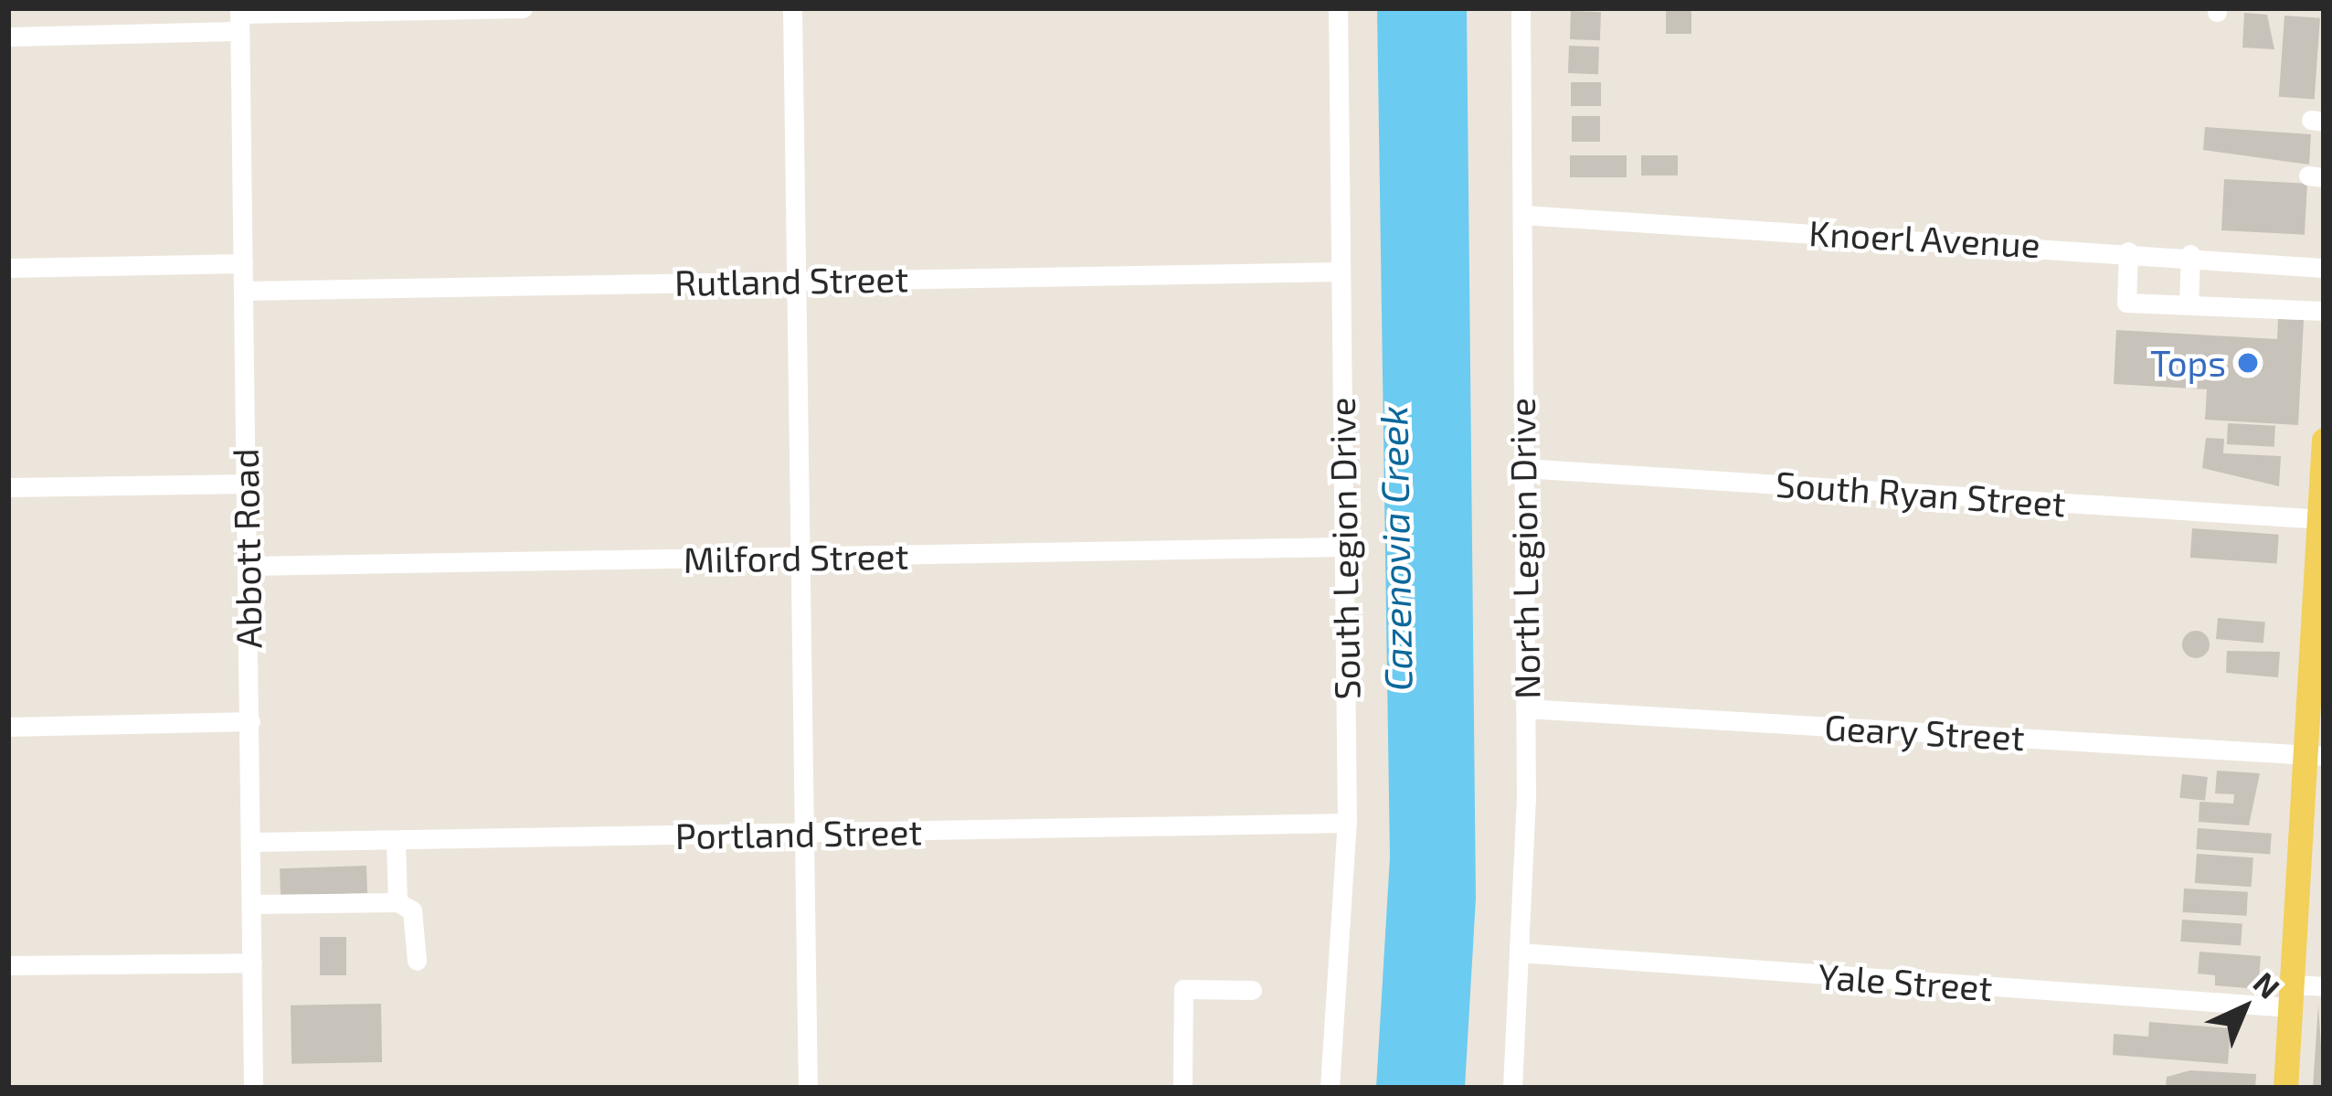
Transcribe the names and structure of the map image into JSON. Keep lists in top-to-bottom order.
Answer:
{
  "streets": {
    "street": [
      "Knoerl Avenue",
      "Rutland Street",
      "South Ryan Street",
      "Abbott Road",
      "South Legion Drive",
      "North Legion Drive",
      "Milford Street",
      "Geary Street",
      "Portland Street",
      "Yale Street"
    ]
  },
  "crossings": [
    ["Knoerl Avenue", "North Legion Drive"],
    ["Rutland Street", "Abbott Road"],
    ["Rutland Street", "South Legion Drive"],
    ["South Ryan Street", "North Legion Drive"],
    ["Abbott Road", "Milford Street"],
    ["Abbott Road", "Portland Street"],
    ["South Legion Drive", "Milford Street"],
    ["South Legion Drive", "Portland Street"],
    ["North Legion Drive", "Geary Street"],
    ["North Legion Drive", "Yale Street"]
  ],
  "water": ["Cazenovia Creek"],
  "places": ["Tops"],
  "north": "top right"
}
